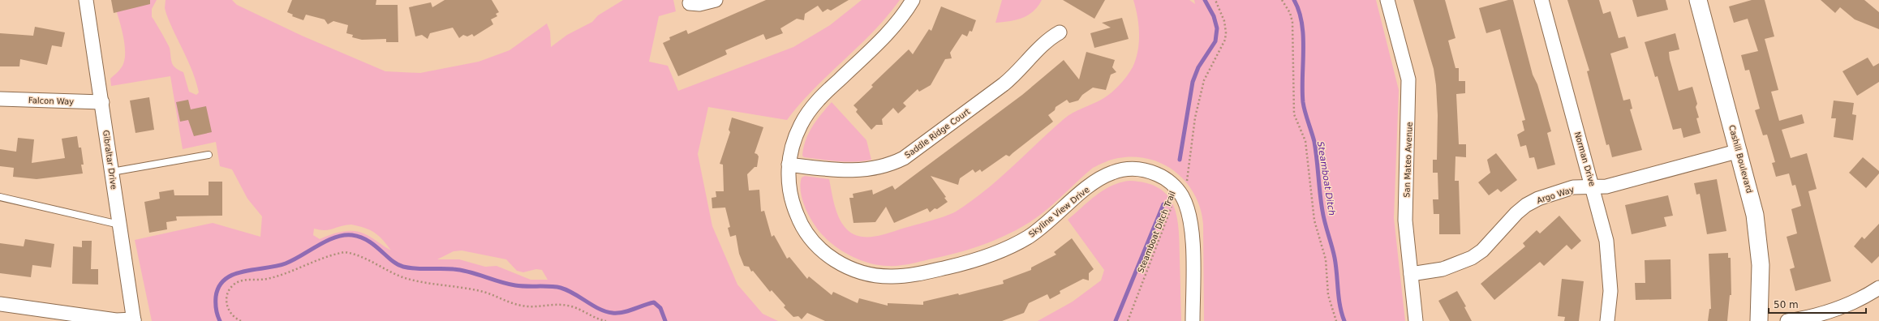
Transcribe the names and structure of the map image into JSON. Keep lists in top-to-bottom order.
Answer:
{
  "streets": {
    "street": [
      "Falcon Way",
      "Saddle Ridge Court",
      "Norman Drive",
      "Cashill Boulevard",
      "Gibraltar Drive",
      "San Mateo Avenue",
      "Argo Way",
      "Skyline View Drive"
    ],
    "path": ["Steamboat Ditch Trail"]
  },
  "crossings": [
    ["Falcon Way", "Gibraltar Drive"],
    ["Saddle Ridge Court", "Skyline View Drive"],
    ["Norman Drive", "Argo Way"],
    ["Cashill Boulevard", "Argo Way"],
    ["San Mateo Avenue", "Argo Way"],
    ["Skyline View Drive", "Steamboat Ditch Trail"]
  ],
  "water": ["Steamboat Ditch"],
  "scale_bar": "50 m"
}
